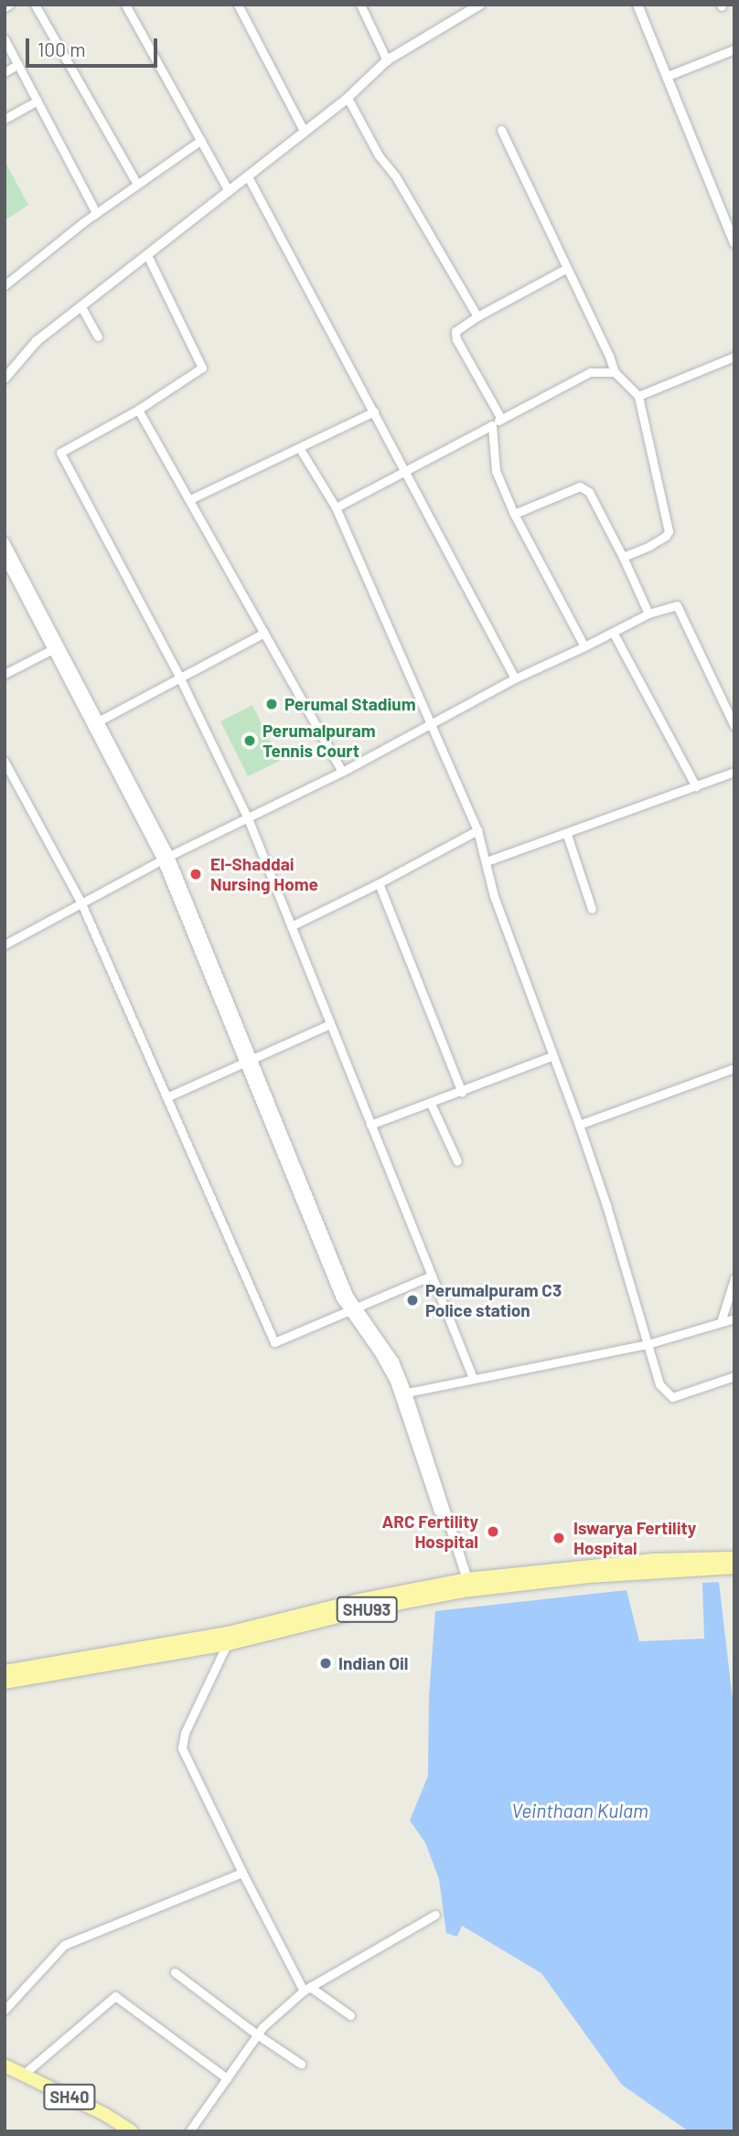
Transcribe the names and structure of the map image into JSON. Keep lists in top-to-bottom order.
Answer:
{
  "streets": {
    "main road": ["SHU93", "SH40"]
  },
  "water": ["Veinthaan Kulam"],
  "places": [
    "Perumal Stadium",
    "Perumalpuram Tennis Court",
    "El-Shaddai Nursing Home",
    "Perumalpuram C3 Police station",
    "ARC Fertility Hospital",
    "Iswarya Fertility Hospital",
    "Indian Oil"
  ],
  "scale_bar": "100 m"
}
